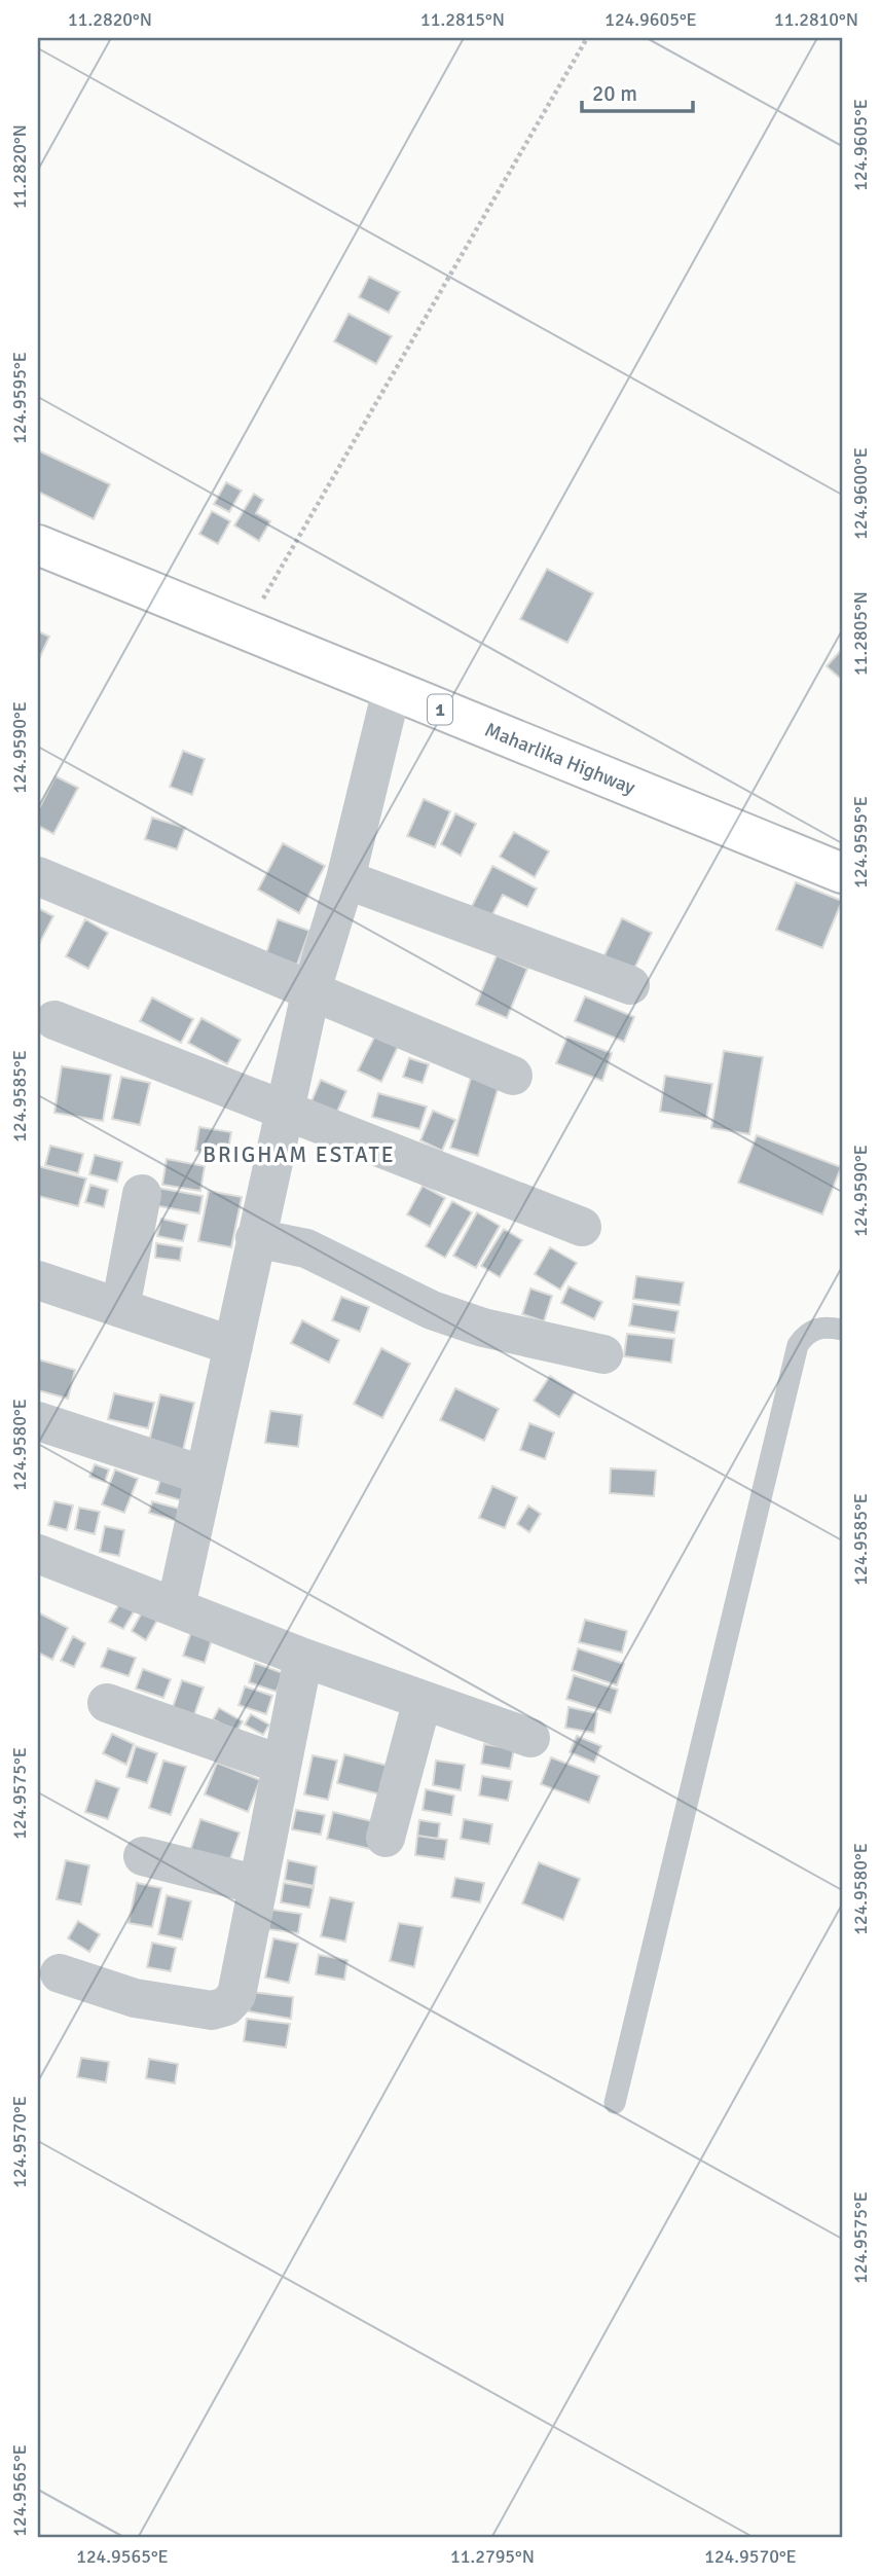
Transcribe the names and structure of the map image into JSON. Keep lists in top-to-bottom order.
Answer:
{
  "streets": {
    "highway": ["1", "Maharlika Highway"]
  },
  "districts": ["BRIGHAM ESTATE"],
  "scale_bar": "20 m",
  "coordinates": [
    "11.2820°N",
    "11.2815°N",
    "124.9605°E",
    "11.2810°N",
    "124.9595°E",
    "124.9600°E",
    "11.2805°N",
    "124.9590°E",
    "124.9585°E",
    "124.9580°E",
    "124.9575°E",
    "124.9570°E",
    "124.9565°E",
    "11.2795°N"
  ]
}
